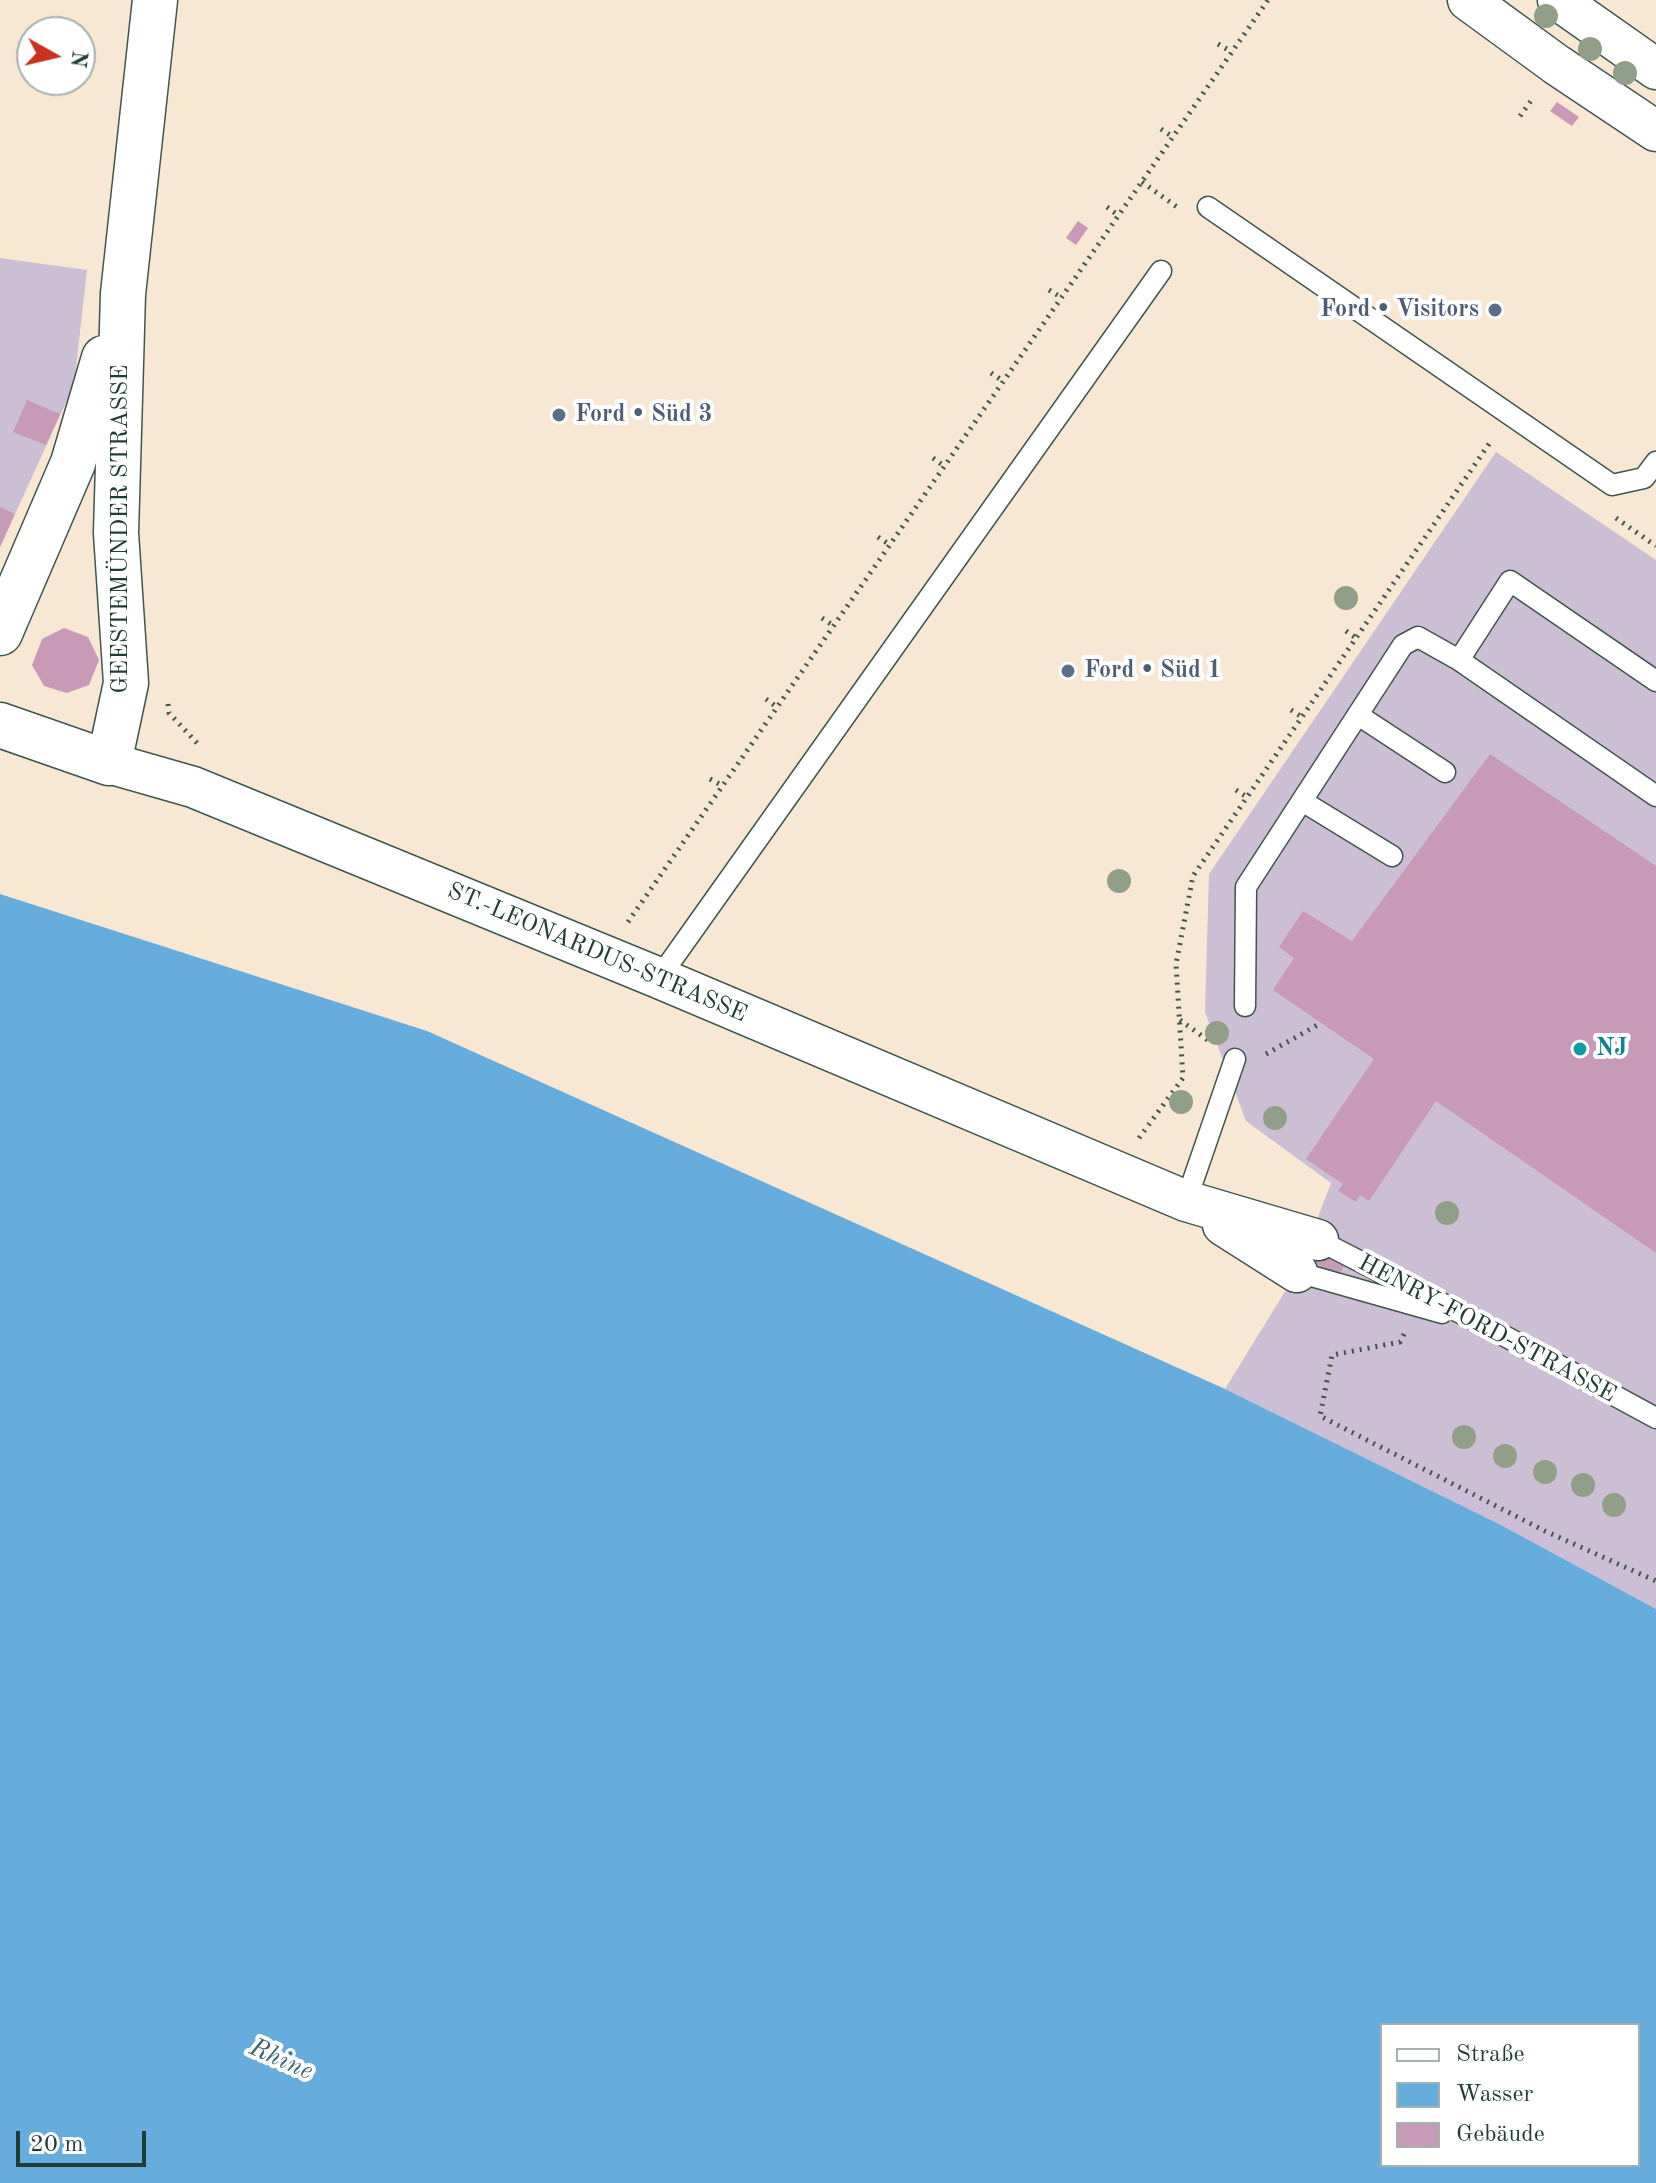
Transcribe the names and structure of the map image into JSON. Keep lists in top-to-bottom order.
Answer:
{
  "streets": {
    "street": ["GEESTEMÜNDER STRASSE", "ST.-LEONARDUS-STRASSE"],
    "lane": ["HENRY-FORD-STRASSE"]
  },
  "crossings": [
    ["GEESTEMÜNDER STRASSE", "ST.-LEONARDUS-STRASSE"],
    ["ST.-LEONARDUS-STRASSE", "HENRY-FORD-STRASSE"]
  ],
  "water": ["Rhine"],
  "places": [
    "Ford • Visitors",
    "Ford • Süd 3",
    "Ford • Süd 1",
    "NJ"
  ],
  "legend": ["Straße", "Wasser", "Gebäude"],
  "scale_bar": "20 m",
  "north": "right"
}
